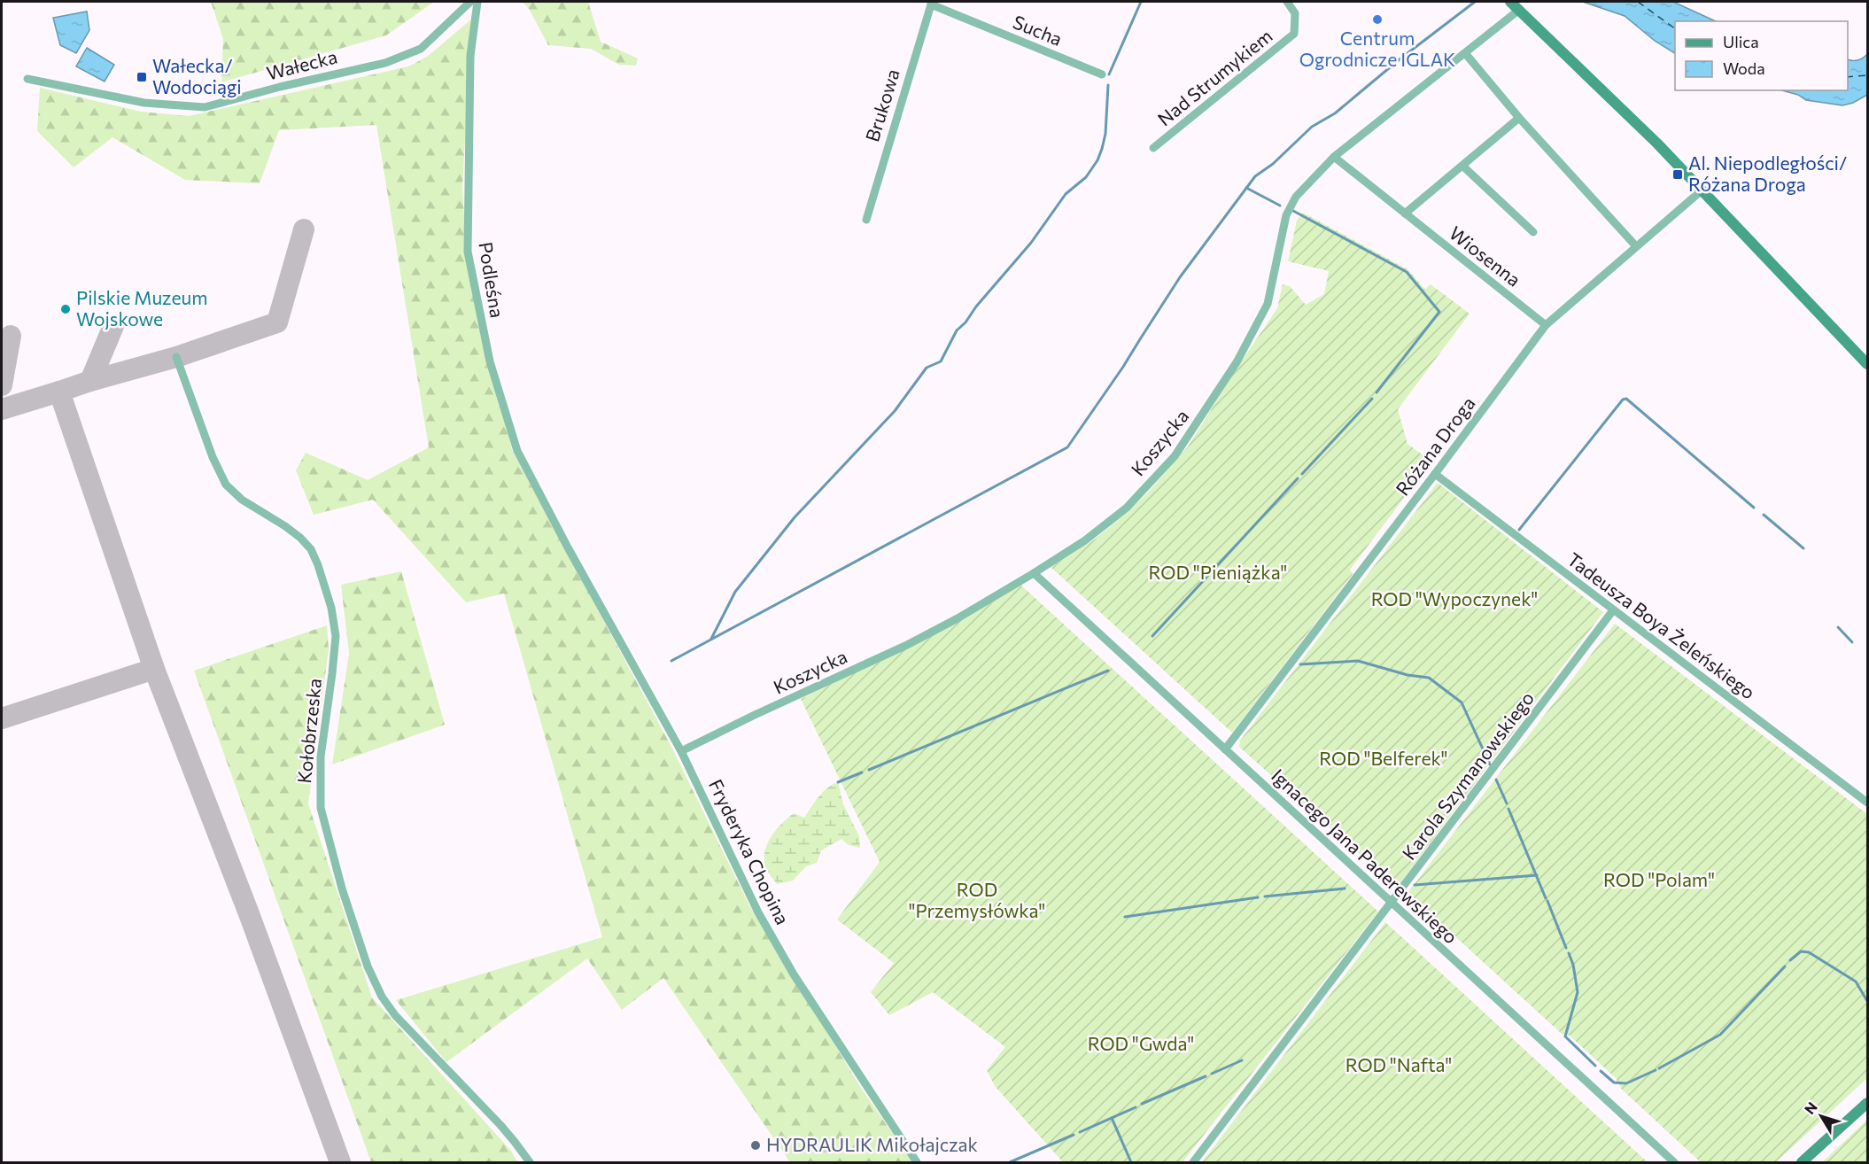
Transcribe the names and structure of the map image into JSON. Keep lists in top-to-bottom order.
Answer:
{
  "streets": {
    "street": [
      "Sucha",
      "Wałecka",
      "Nad Strumykiem",
      "Brukowa",
      "Wiosenna",
      "Podleśna",
      "Koszycka",
      "Różana Droga",
      "Tadeusza Boya Żeleńskiego",
      "Kołobrzeska",
      "Karola Szymanowskiego",
      "Fryderyka Chopina",
      "Ignacego Jana Paderewskiego"
    ]
  },
  "crossings": [
    ["Sucha", "Brukowa"],
    ["Wałecka", "Podleśna"],
    ["Wiosenna", "Koszycka"],
    ["Wiosenna", "Różana Droga"],
    ["Podleśna", "Fryderyka Chopina"],
    ["Koszycka", "Fryderyka Chopina"],
    ["Koszycka", "Ignacego Jana Paderewskiego"],
    ["Różana Droga", "Tadeusza Boya Żeleńskiego"],
    ["Różana Droga", "Ignacego Jana Paderewskiego"],
    ["Tadeusza Boya Żeleńskiego", "Karola Szymanowskiego"],
    ["Karola Szymanowskiego", "Ignacego Jana Paderewskiego"]
  ],
  "parks": [
    "ROD \"Pieniążka\"",
    "ROD \"Wypoczynek\"",
    "ROD \"Belferek\"",
    "ROD \"Polam\"",
    "ROD \"Przemysłówka\"",
    "ROD \"Gwda\"",
    "ROD \"Nafta\""
  ],
  "places": {
    "other": ["Centrum Ogrodnicze IGLAK", "Pilskie Muzeum Wojskowe", "HYDRAULIK Mikołajczak"],
    "transit": ["Wałecka/ Wodociągi", "Al. Niepodległości/ Różana Droga"]
  },
  "legend": ["Ulica", "Woda"],
  "north": "top left"
}
